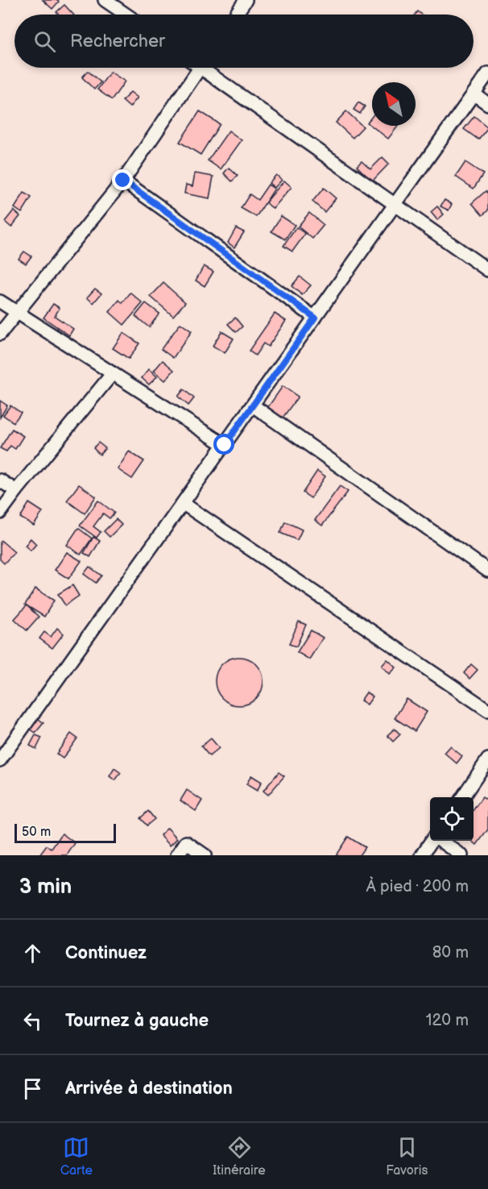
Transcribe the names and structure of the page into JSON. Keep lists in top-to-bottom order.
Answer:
{
  "scale_bar": "50 m",
  "north": "top left",
  "page": {
    "search": "Rechercher",
    "scale": "50 m",
    "heading": ["3 min", "À pied · 200 m"],
    "list": [
      ["Continuez", "80 m"],
      ["Tournez à gauche", "120 m"],
      "Arrivée à destination"
    ],
    "nav": ["Carte", "Itinéraire", "Favoris"]
  }
}
